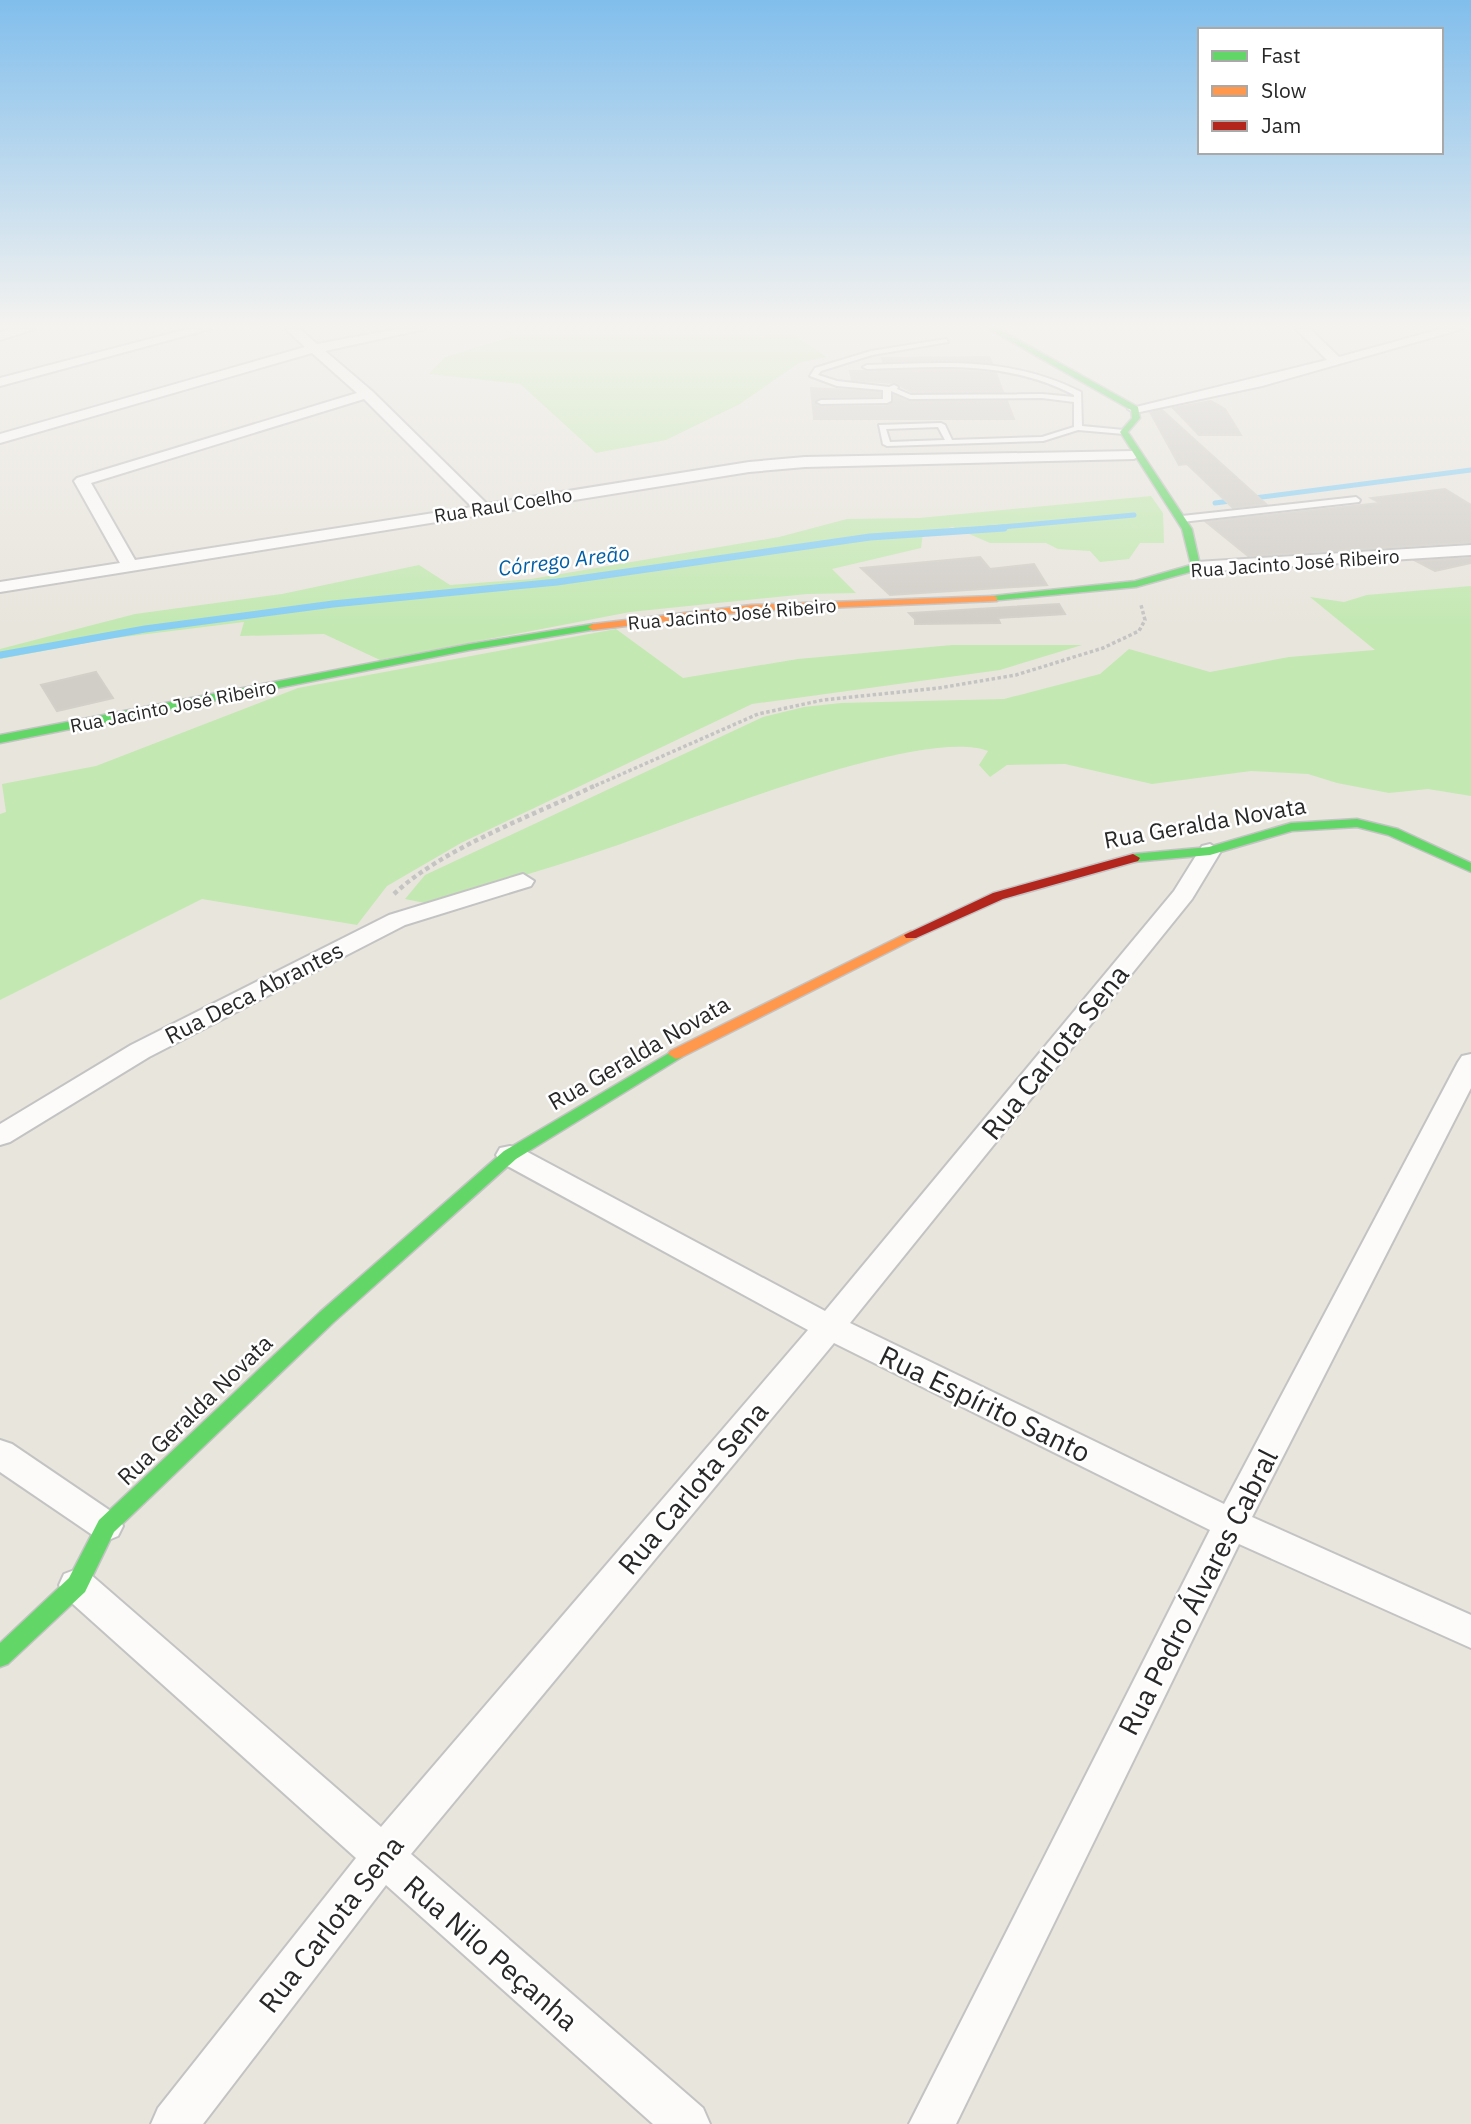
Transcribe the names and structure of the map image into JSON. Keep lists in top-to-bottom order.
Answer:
{
  "streets": {
    "street": [
      "Rua Raul Coelho",
      "Rua Jacinto José Ribeiro",
      "Rua Geralda Novata",
      "Rua Deca Abrantes",
      "Rua Carlota Sena",
      "Rua Espírito Santo",
      "Rua Pedro Álvares Cabral",
      "Rua Nilo Peçanha"
    ]
  },
  "crossings": [
    ["Rua Geralda Novata", "Rua Carlota Sena"],
    ["Rua Geralda Novata", "Rua Espírito Santo"],
    ["Rua Geralda Novata", "Rua Nilo Peçanha"],
    ["Rua Carlota Sena", "Rua Espírito Santo"],
    ["Rua Carlota Sena", "Rua Nilo Peçanha"],
    ["Rua Espírito Santo", "Rua Pedro Álvares Cabral"]
  ],
  "water": ["Córrego Areão"],
  "legend": ["Fast", "Slow", "Jam"]
}
